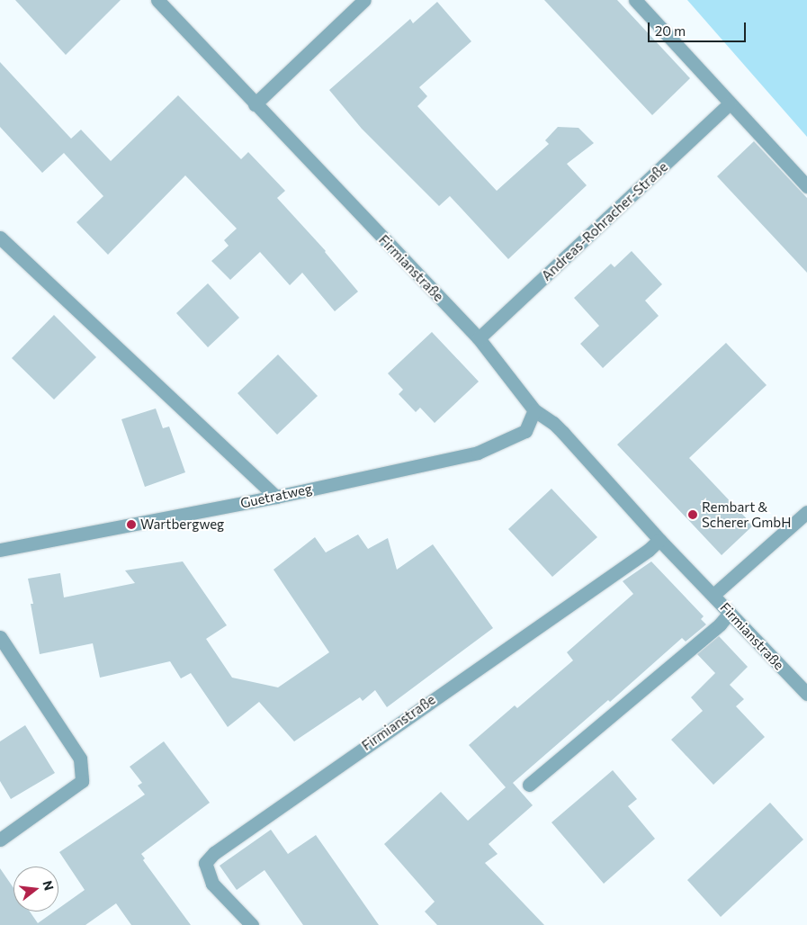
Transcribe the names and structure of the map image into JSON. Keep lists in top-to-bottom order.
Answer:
{
  "streets": {
    "street": ["Andreas-Rohracher-Straße", "Firmianstraße", "Guetratweg"]
  },
  "crossings": [
    ["Andreas-Rohracher-Straße", "Firmianstraße"],
    ["Firmianstraße", "Guetratweg"]
  ],
  "places": ["Rembart & Scherer GmbH", "Wartbergweg"],
  "scale_bar": "20 m",
  "north": "right"
}
